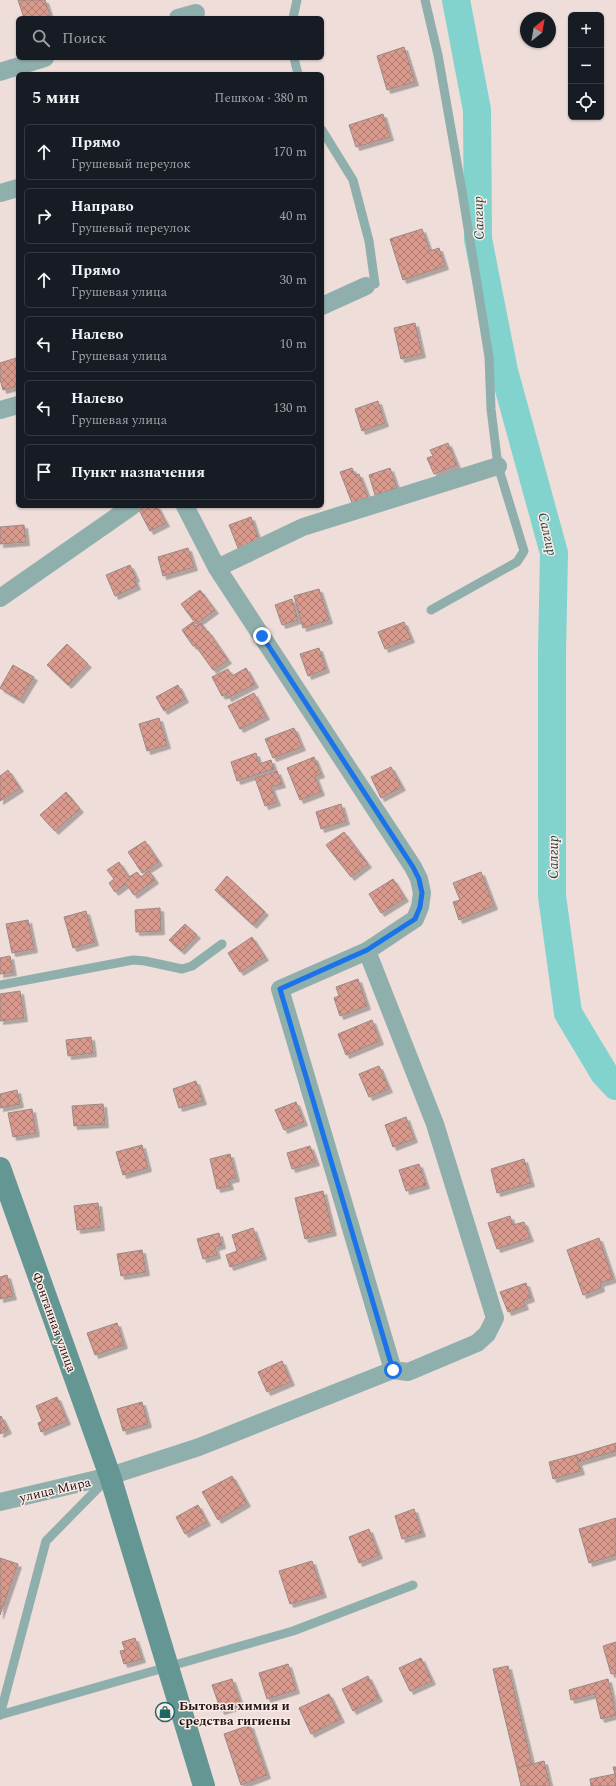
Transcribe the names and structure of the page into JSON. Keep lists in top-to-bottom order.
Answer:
{
  "streets": {
    "main road": ["Фонтанная улица"],
    "street": ["улица Мира"]
  },
  "crossings": [
    ["Фонтанная улица", "улица Мира"]
  ],
  "water": ["Салгир"],
  "places": {
    "shop": ["Бытовая химия и средства гигиены"]
  },
  "north": "top right",
  "page": {
    "map_buttons": ["+", "−"],
    "search": "Поиск",
    "heading": ["5 мин", "Пешком · 380 m"],
    "list": [
      ["Прямо", "Грушевый переулок", "170 m"],
      ["Направо", "Грушевый переулок", "40 m"],
      ["Прямо", "Грушевая улица", "30 m"],
      ["Налево", "Грушевая улица", "10 m"],
      ["Налево", "Грушевая улица", "130 m"],
      "Пункт назначения"
    ]
  }
}
